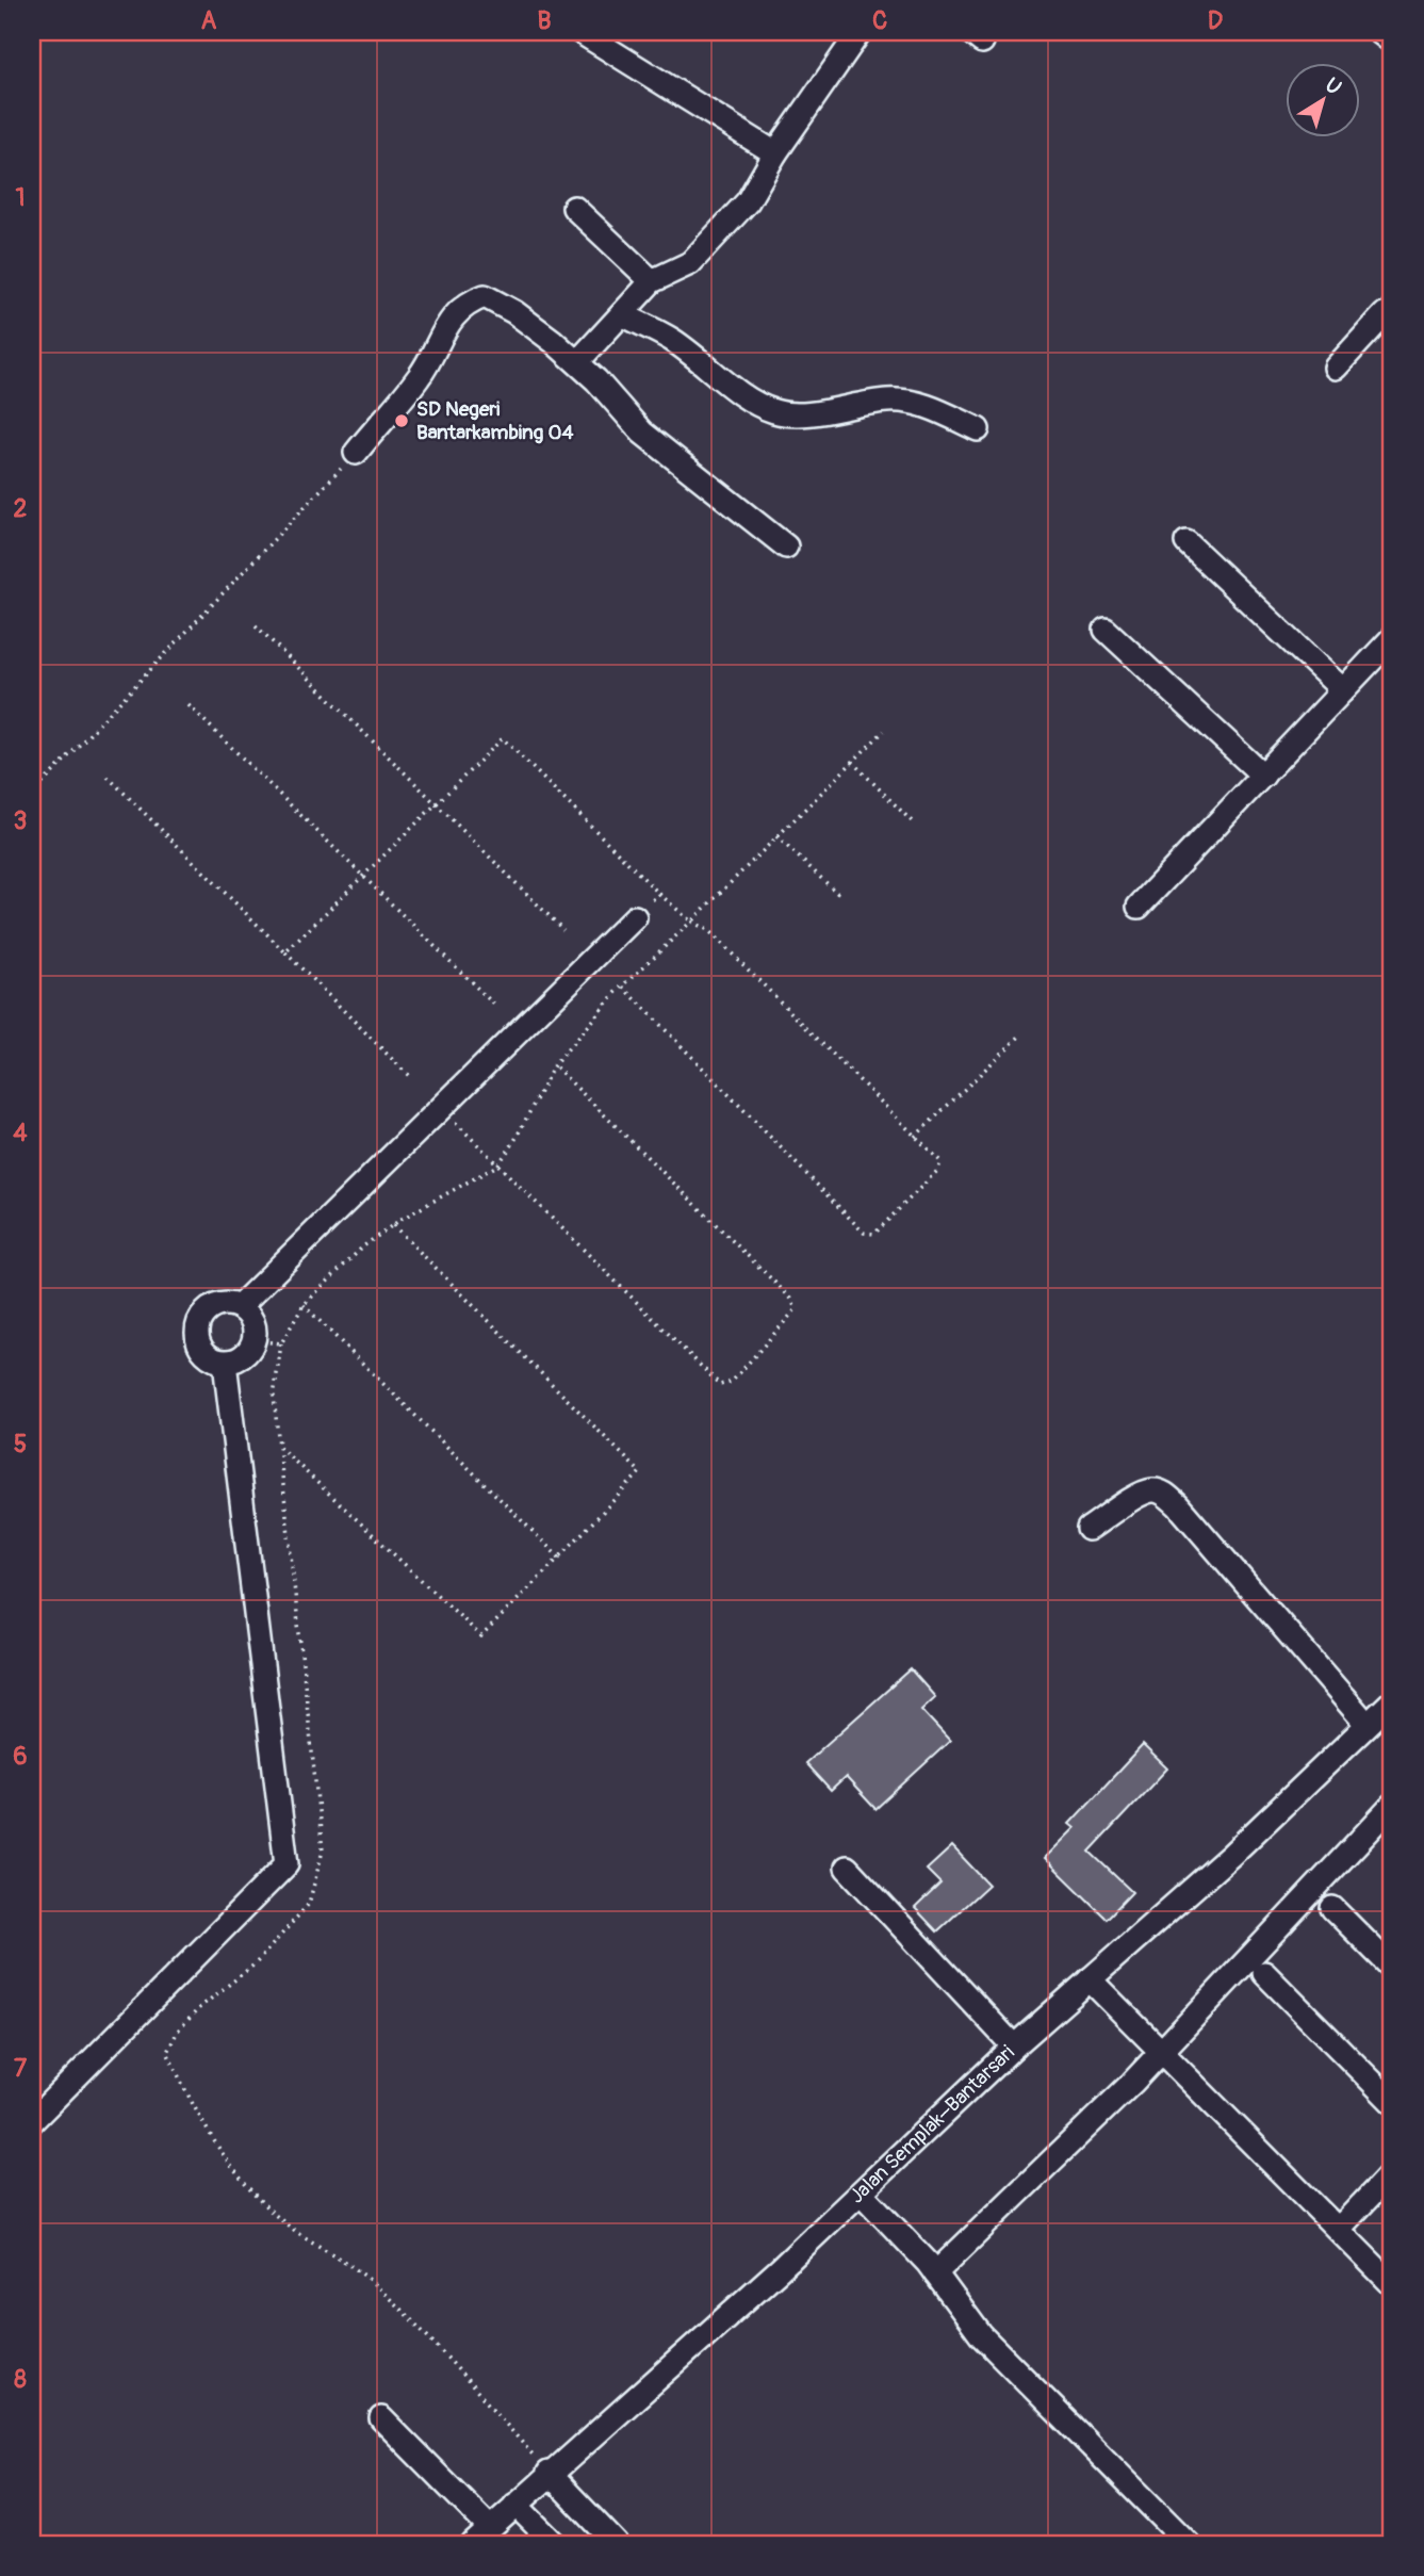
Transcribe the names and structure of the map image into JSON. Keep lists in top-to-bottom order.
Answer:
{
  "streets": {
    "street": ["Jalan Semplak–Bantarsari"]
  },
  "places": ["SD Negeri Bantarkambing 04"],
  "north": "top right",
  "grid": {
    "columns": [
      "A",
      "B",
      "C",
      "D"
    ],
    "rows": [
      "1",
      "2",
      "3",
      "4",
      "5",
      "6",
      "7",
      "8"
    ]
  }
}
